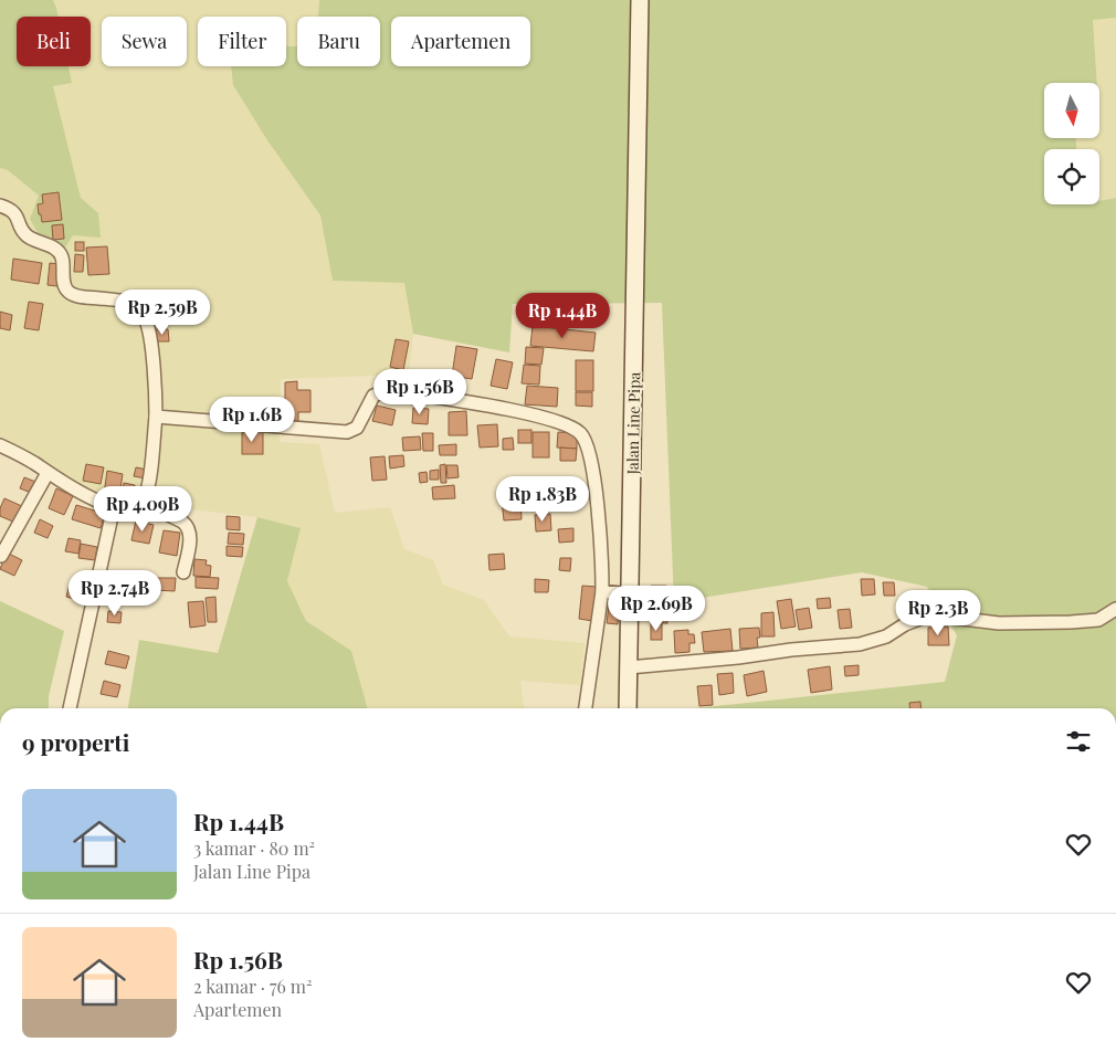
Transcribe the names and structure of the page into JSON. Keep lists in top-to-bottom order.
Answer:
{
  "streets": {
    "main road": ["Jalan Line Pipa"]
  },
  "north": "bottom",
  "page": {
    "chip": [
      "Beli",
      "Sewa",
      "Filter",
      "Baru",
      "Apartemen"
    ],
    "price": [
      "Rp 2.59B",
      "Rp 1.44B",
      "Rp 1.56B",
      "Rp 1.6B",
      "Rp 1.83B",
      "Rp 4.09B",
      "Rp 2.74B",
      "Rp 2.69B",
      "Rp 2.3B"
    ],
    "heading": "9 properti",
    "list": [
      {
        "name": "Rp 1.44B",
        "note": "3 kamar · 80 m² · Jalan Line Pipa"
      },
      {
        "name": "Rp 1.56B",
        "note": "2 kamar · 76 m² · Apartemen"
      }
    ]
  }
}
